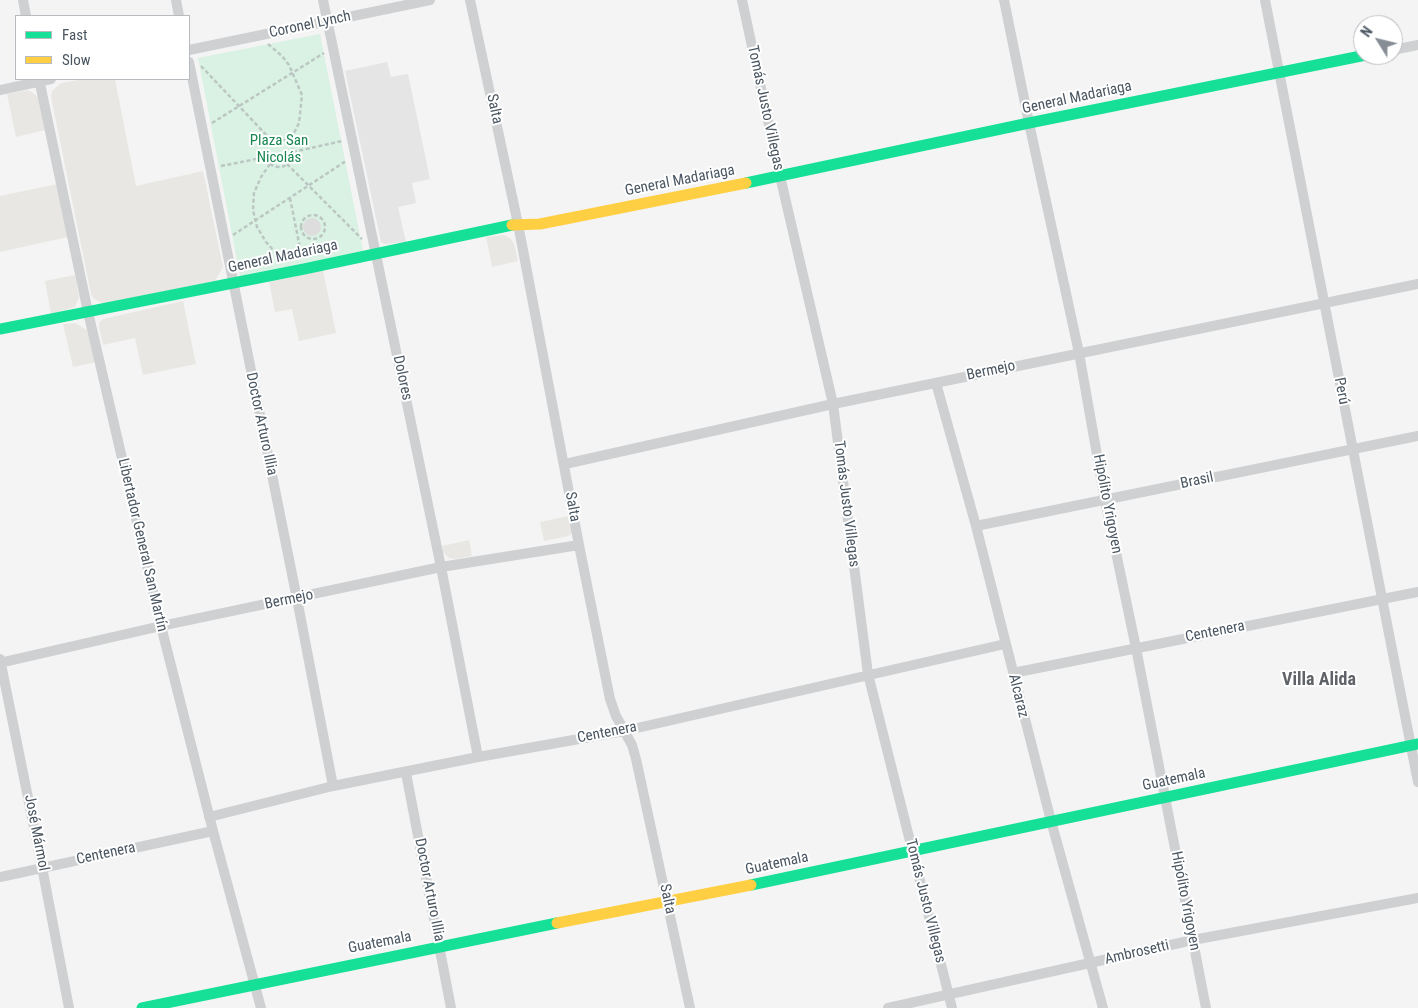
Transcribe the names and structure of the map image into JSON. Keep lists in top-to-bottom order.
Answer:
{
  "streets": {
    "street": [
      "Coronel Lynch",
      "General Madariaga",
      "Tomás Justo Villegas",
      "Salta",
      "Bermejo",
      "Dolores",
      "Perú",
      "Doctor Arturo Illia",
      "Brasil",
      "Hipólito Yrigoyen",
      "Libertador General San Martín",
      "Centenera",
      "Alcaraz",
      "Guatemala",
      "José Mármol",
      "Ambrosetti"
    ]
  },
  "crossings": [
    ["Coronel Lynch", "Dolores"],
    ["General Madariaga", "Tomás Justo Villegas"],
    ["General Madariaga", "Salta"],
    ["General Madariaga", "Dolores"],
    ["General Madariaga", "Perú"],
    ["General Madariaga", "Doctor Arturo Illia"],
    ["General Madariaga", "Hipólito Yrigoyen"],
    ["General Madariaga", "Libertador General San Martín"],
    ["Tomás Justo Villegas", "Bermejo"],
    ["Tomás Justo Villegas", "Centenera"],
    ["Tomás Justo Villegas", "Guatemala"],
    ["Tomás Justo Villegas", "Ambrosetti"],
    ["Salta", "Bermejo"],
    ["Salta", "Centenera"],
    ["Salta", "Guatemala"],
    ["Bermejo", "Dolores"],
    ["Bermejo", "Perú"],
    ["Bermejo", "Doctor Arturo Illia"],
    ["Bermejo", "Hipólito Yrigoyen"],
    ["Bermejo", "Libertador General San Martín"],
    ["Bermejo", "Alcaraz"],
    ["Bermejo", "José Mármol"],
    ["Dolores", "Centenera"],
    ["Perú", "Brasil"],
    ["Perú", "Centenera"],
    ["Perú", "Guatemala"],
    ["Doctor Arturo Illia", "Centenera"],
    ["Doctor Arturo Illia", "Guatemala"],
    ["Brasil", "Hipólito Yrigoyen"],
    ["Brasil", "Alcaraz"],
    ["Hipólito Yrigoyen", "Centenera"],
    ["Hipólito Yrigoyen", "Guatemala"],
    ["Hipólito Yrigoyen", "Ambrosetti"],
    ["Libertador General San Martín", "Centenera"],
    ["Libertador General San Martín", "Guatemala"],
    ["Centenera", "Alcaraz"],
    ["Centenera", "José Mármol"],
    ["Alcaraz", "Guatemala"],
    ["Alcaraz", "Ambrosetti"]
  ],
  "districts": ["Villa Alida"],
  "parks": ["Plaza San Nicolás"],
  "legend": ["Fast", "Slow"],
  "north": "top left"
}
